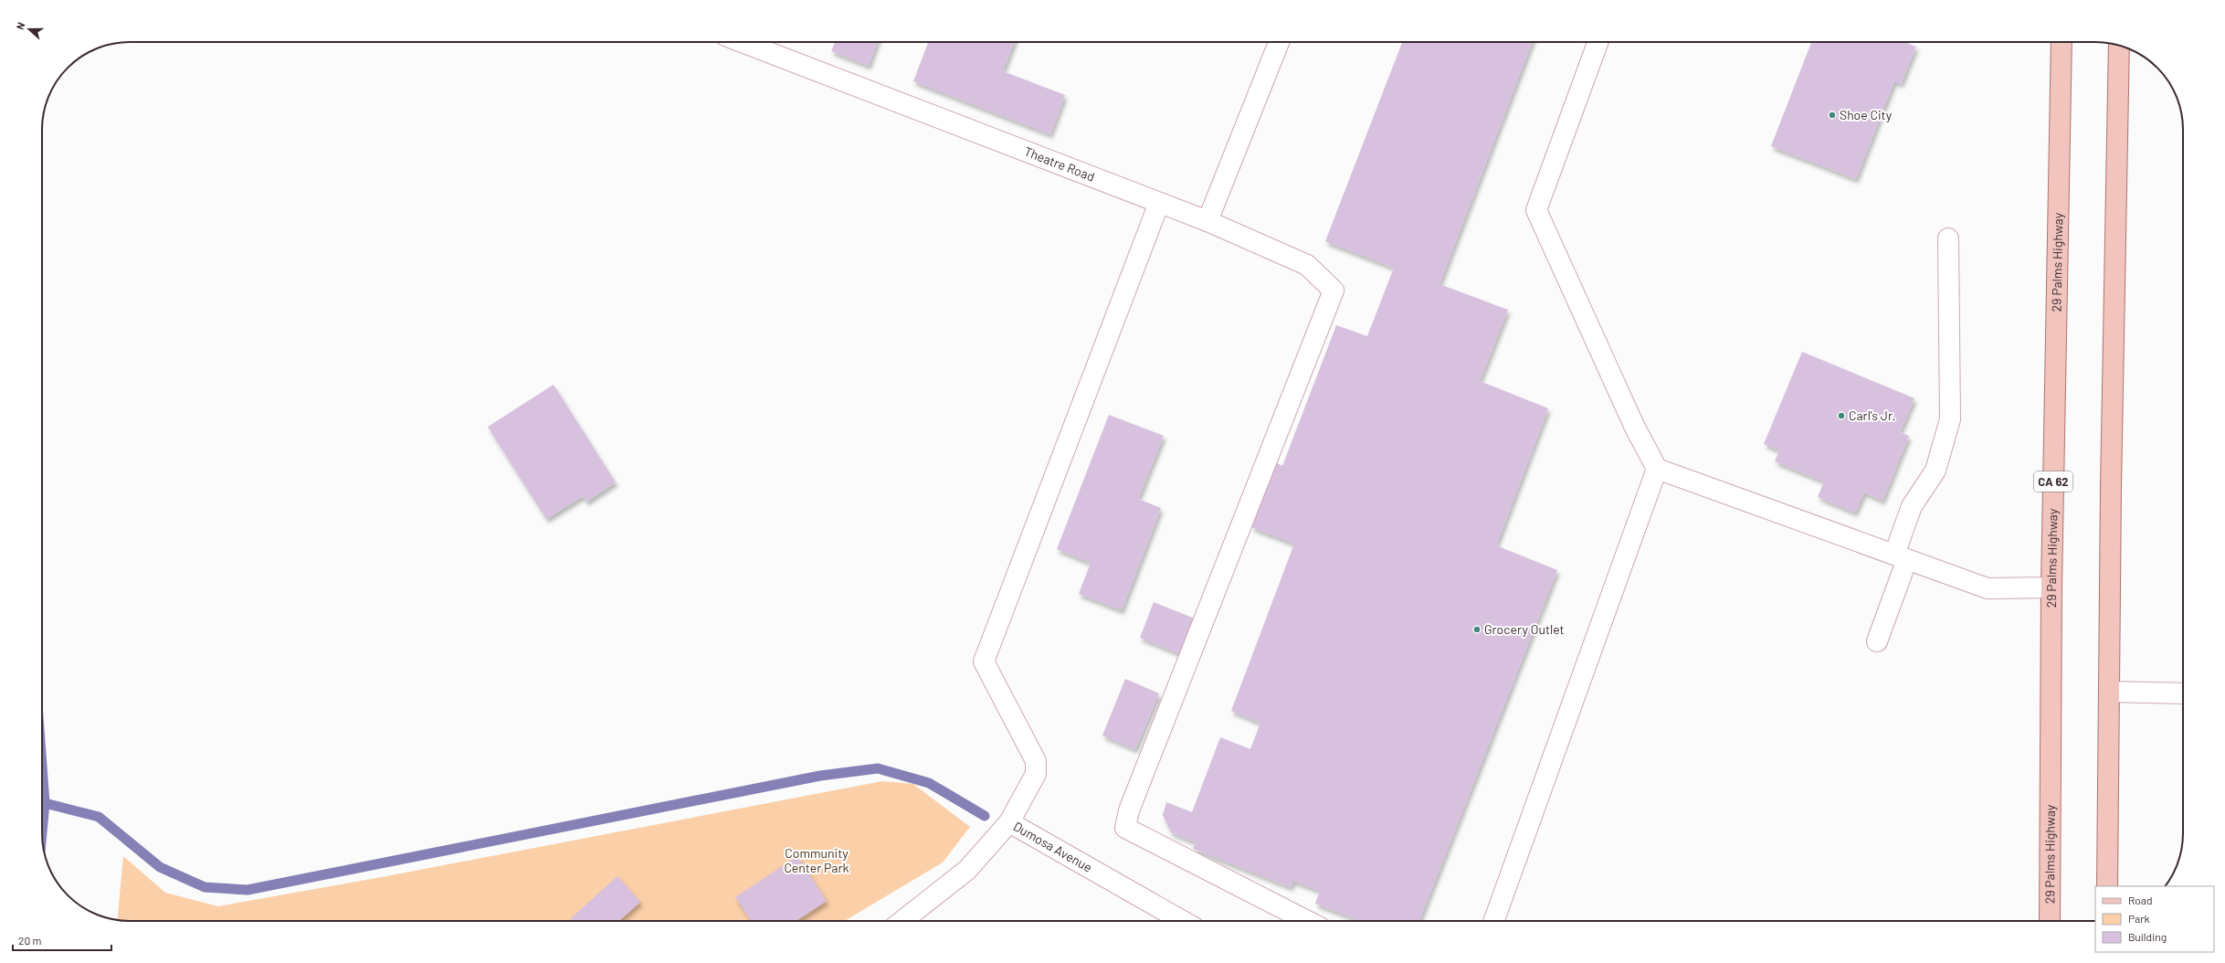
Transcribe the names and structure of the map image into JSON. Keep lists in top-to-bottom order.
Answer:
{
  "streets": {
    "main road": ["29 Palms Highway", "CA 62"],
    "street": ["Theatre Road", "Dumosa Avenue"]
  },
  "parks": ["Community Center Park"],
  "places": ["Shoe City", "Carl's Jr.", "Grocery Outlet"],
  "legend": ["Road", "Park", "Building"],
  "scale_bar": "20 m",
  "north": "left"
}
